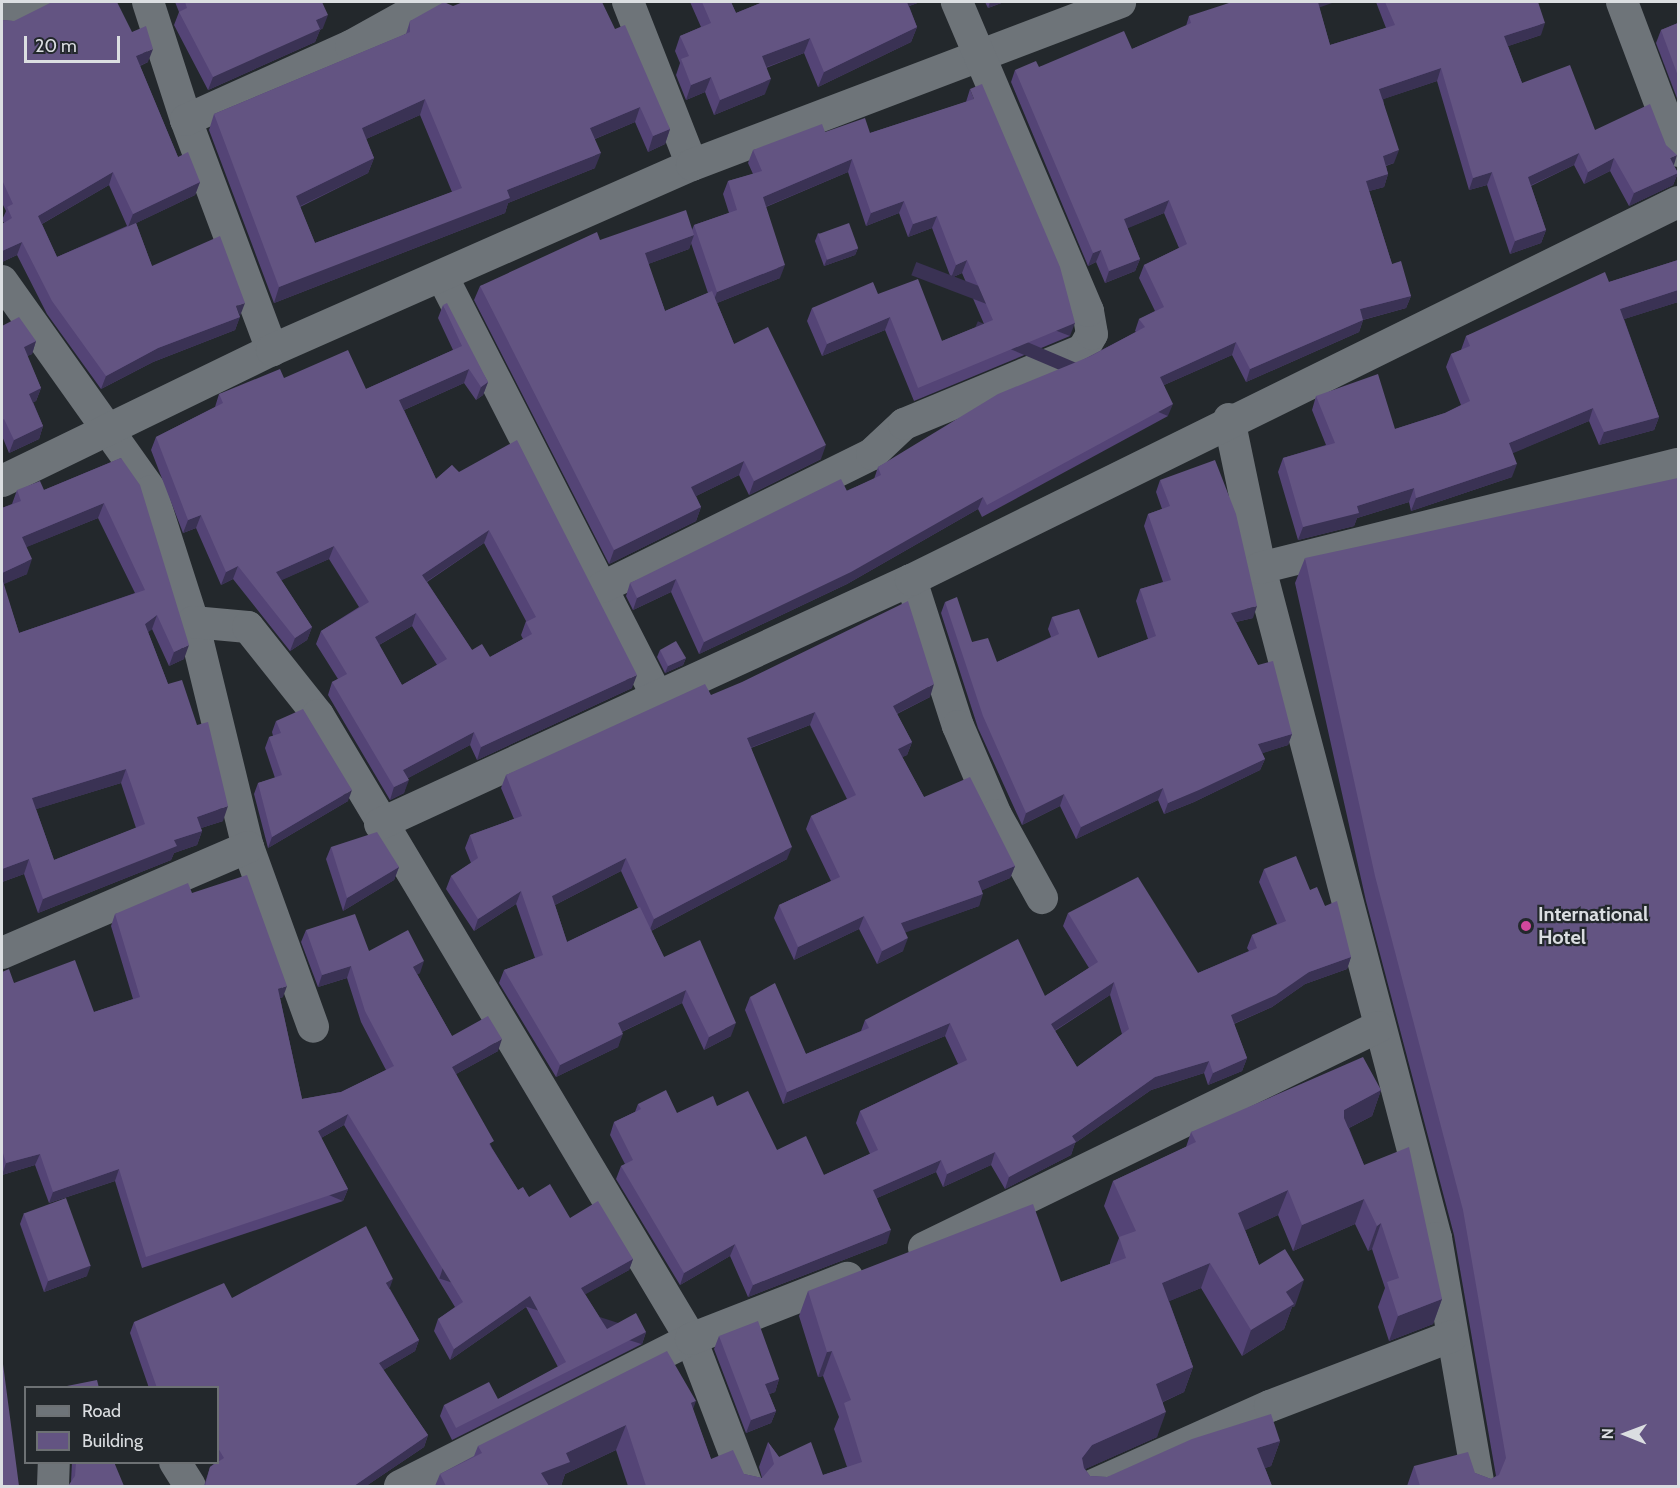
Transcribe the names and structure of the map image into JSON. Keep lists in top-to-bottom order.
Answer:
{
  "places": ["International Hotel"],
  "legend": ["Road", "Building"],
  "scale_bar": "20 m",
  "north": "left"
}
